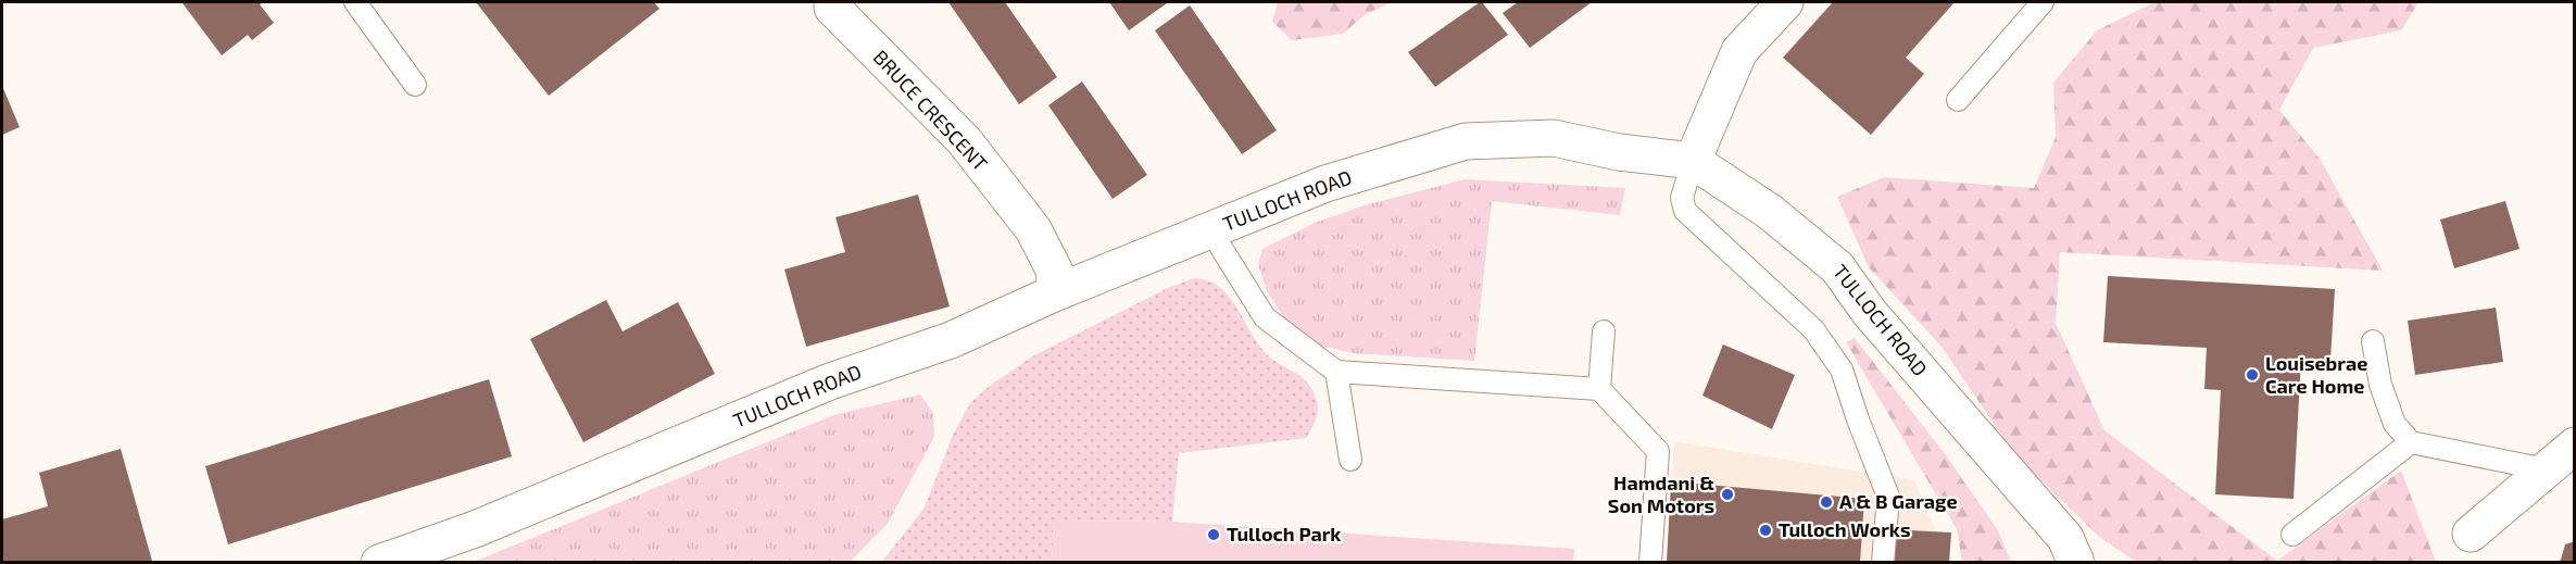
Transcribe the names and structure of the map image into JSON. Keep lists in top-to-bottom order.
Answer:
{
  "streets": {
    "street": ["BRUCE CRESCENT", "TULLOCH ROAD"]
  },
  "crossings": [
    ["BRUCE CRESCENT", "TULLOCH ROAD"]
  ],
  "places": [
    "Louisebrae Care Home",
    "Hamdani & Son Motors",
    "A & B Garage",
    "Tulloch Works",
    "Tulloch Park"
  ]
}
